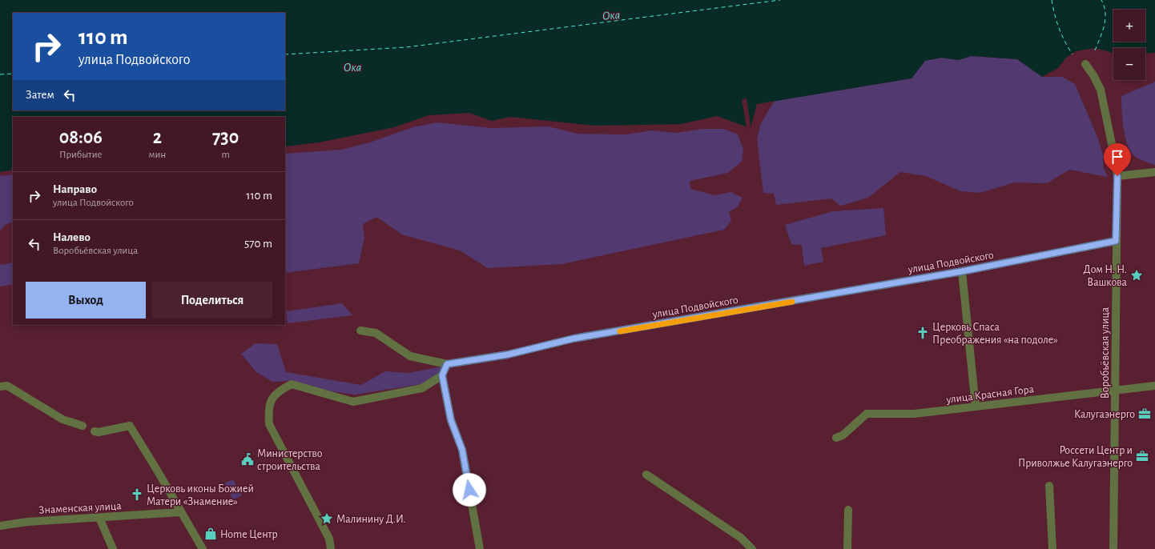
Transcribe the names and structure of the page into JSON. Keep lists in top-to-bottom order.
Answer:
{
  "streets": {
    "street": [
      "улица Подвойского",
      "Воробьёвская улица",
      "улица Красная Гора",
      "Знаменская улица"
    ]
  },
  "crossings": [
    ["улица Подвойского", "Воробьёвская улица"],
    ["Воробьёвская улица", "улица Красная Гора"]
  ],
  "water": ["Ока"],
  "places": {
    "place": ["Дом Н. Н. Вашкова", "Малинину Д.И."],
    "church": ["Церковь Спаса Преображения «на подоле»", "Церковь иконы Божией Матери «Знамение»"],
    "office": ["Калугаэнерго", "Россети Центр и Приволжье Калугаэнерго"],
    "public building": ["Министерство строительства"],
    "shop": ["Home Центр"]
  },
  "page": {
    "map_buttons": ["+", "−"],
    "turn": ["110 m", "улица Подвойского"],
    "then": "Затем",
    "eta": [
      "08:06",
      "Прибытие",
      "2",
      "мин",
      "730",
      "m"
    ],
    "list": [
      {
        "name": "Направо",
        "note": "улица Подвойского",
        "value": "110 m"
      },
      {
        "name": "Налево",
        "note": "Воробьёвская улица",
        "value": "570 m"
      }
    ],
    "buttons": ["Выход", "Поделиться"]
  }
}
